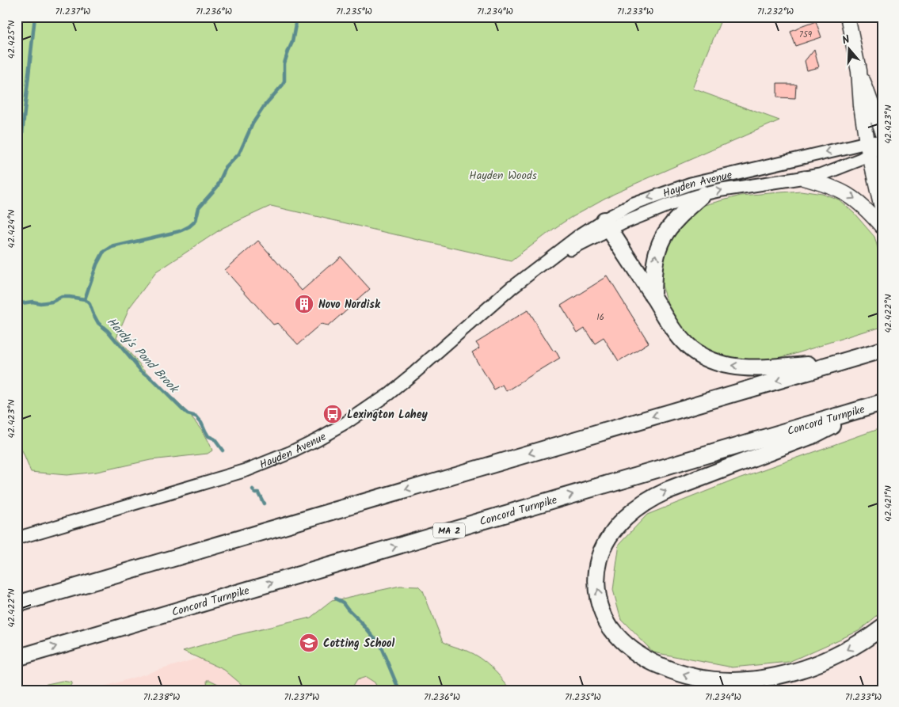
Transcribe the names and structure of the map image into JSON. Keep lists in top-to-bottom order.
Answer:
{
  "streets": {
    "highway": ["Concord Turnpike", "MA 2"],
    "street": ["Hayden Avenue"]
  },
  "water": ["Hardy's Pond Brook"],
  "parks": ["Hayden Woods"],
  "places": {
    "building": ["Novo Nordisk"],
    "bus stop": ["Lexington Lahey"],
    "school or university": ["Cotting School"]
  },
  "house_numbers": ["759", "16"],
  "north": "top",
  "coordinates": [
    "71.237°W",
    "71.236°W",
    "71.235°W",
    "71.234°W",
    "71.233°W",
    "71.232°W",
    "42.425°N",
    "42.423°N",
    "42.424°N",
    "42.422°N",
    "42.421°N",
    "71.238°W"
  ]
}
